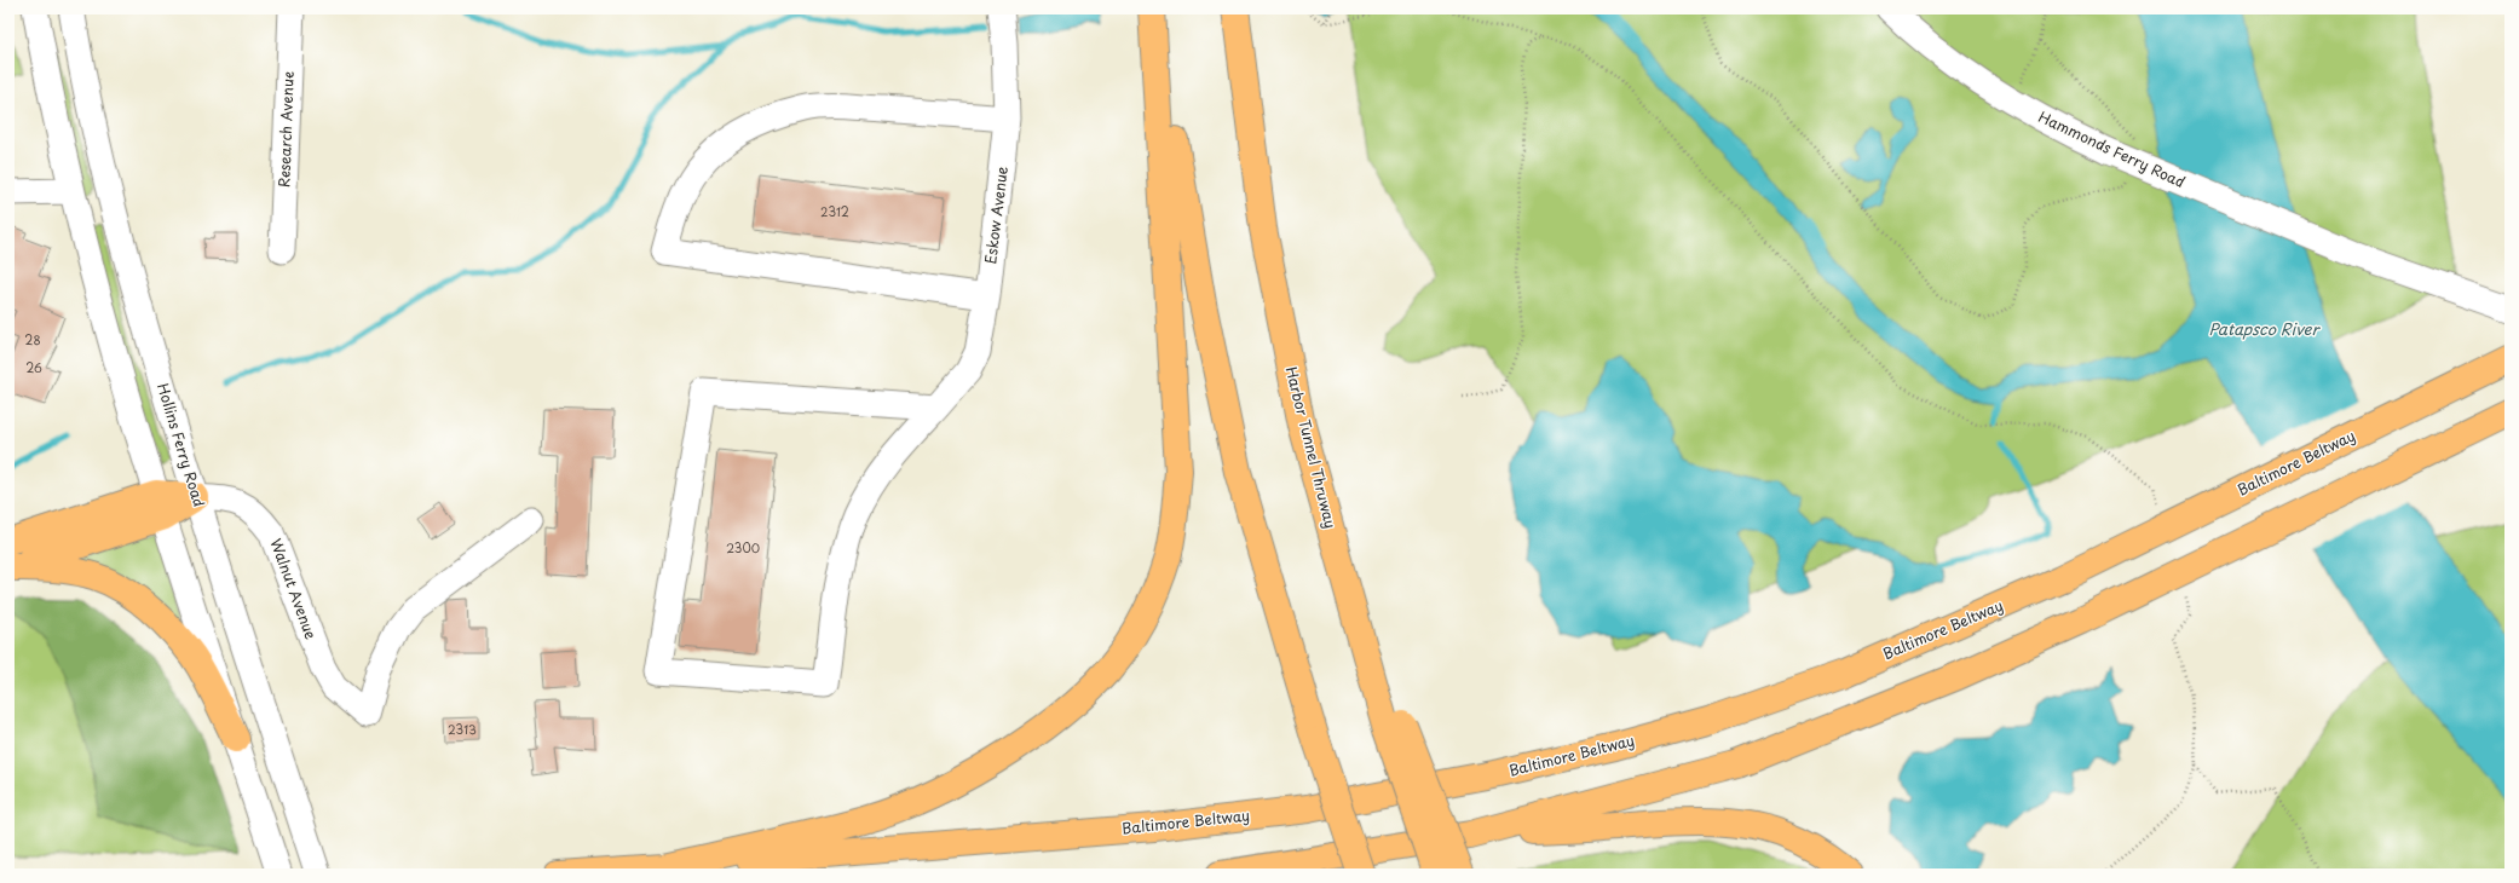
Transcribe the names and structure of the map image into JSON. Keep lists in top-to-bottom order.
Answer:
{
  "streets": {
    "highway": ["Harbor Tunnel Thruway", "Baltimore Beltway"],
    "street": [
      "Research Avenue",
      "Hammonds Ferry Road",
      "Eskow Avenue",
      "Hollins Ferry Road",
      "Walnut Avenue"
    ]
  },
  "crossings": [
    ["Hollins Ferry Road", "Walnut Avenue"]
  ],
  "water": ["Patapsco River"],
  "house_numbers": [
    "2312",
    "28",
    "26",
    "2300",
    "2313"
  ]
}
